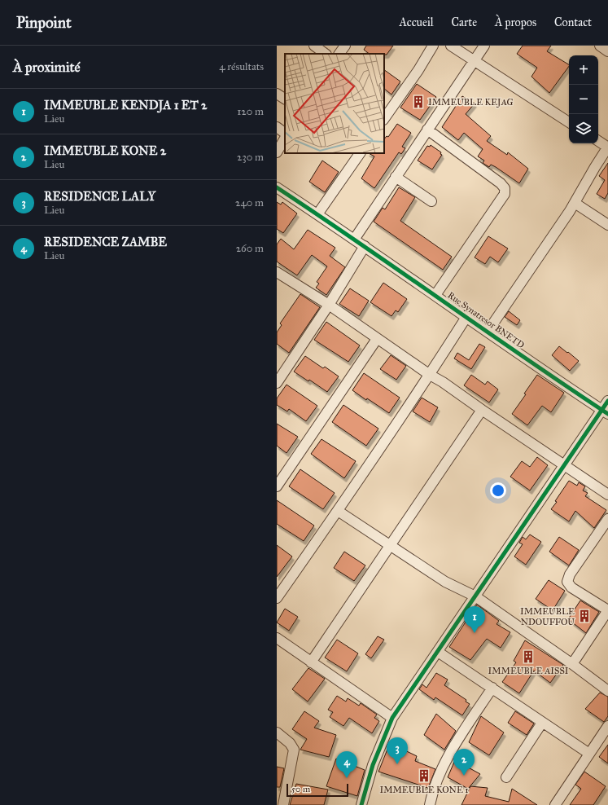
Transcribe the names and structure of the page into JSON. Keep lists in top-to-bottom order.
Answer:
{
  "streets": {
    "street": ["Rue Synatresor BNETD"]
  },
  "places": {
    "building": [
      "IMMEUBLE KEJAG",
      "IMMEUBLE NDOUFFOU",
      "IMMEUBLE AISSI",
      "IMMEUBLE KONE 1"
    ]
  },
  "scale_bar": "50 m",
  "page": {
    "header": "Pinpoint",
    "nav": [
      "Accueil",
      "Carte",
      "À propos",
      "Contact"
    ],
    "heading": ["À proximité", "4 résultats"],
    "map_buttons": ["+", "−"],
    "list": [
      {
        "mark": "1",
        "name": "IMMEUBLE KENDJA 1 ET 2",
        "note": "Lieu",
        "value": "120 m"
      },
      {
        "mark": "2",
        "name": "IMMEUBLE KONE 2",
        "note": "Lieu",
        "value": "230 m"
      },
      {
        "mark": "3",
        "name": "RESIDENCE LALY",
        "note": "Lieu",
        "value": "240 m"
      },
      {
        "mark": "4",
        "name": "RESIDENCE ZAMBE",
        "note": "Lieu",
        "value": "260 m"
      }
    ],
    "pins": [
      "1",
      "3",
      "2",
      "4"
    ],
    "scale": "50 m"
  }
}
